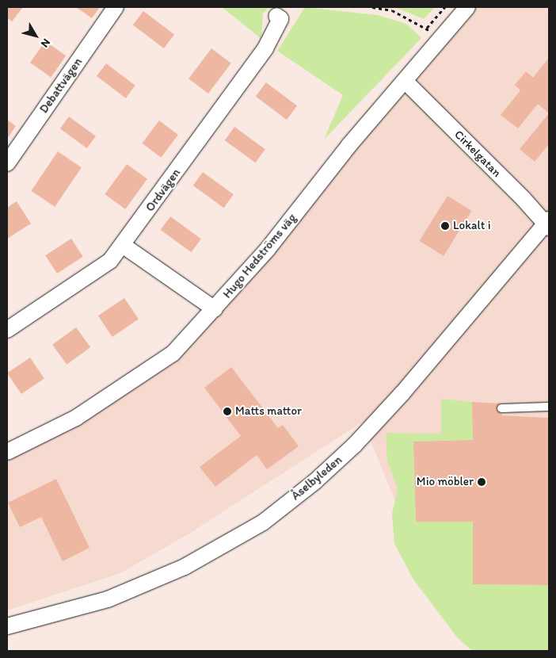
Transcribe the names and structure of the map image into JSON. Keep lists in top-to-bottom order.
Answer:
{
  "streets": {
    "street": [
      "Debattvägen",
      "Cirkelgatan",
      "Ordvägen",
      "Hugo Hedströms väg",
      "Åselbyleden"
    ]
  },
  "crossings": [
    ["Cirkelgatan", "Hugo Hedströms väg"],
    ["Cirkelgatan", "Åselbyleden"]
  ],
  "places": ["Lokalt i", "Matts mattor", "Mio möbler"],
  "north": "bottom right"
}
